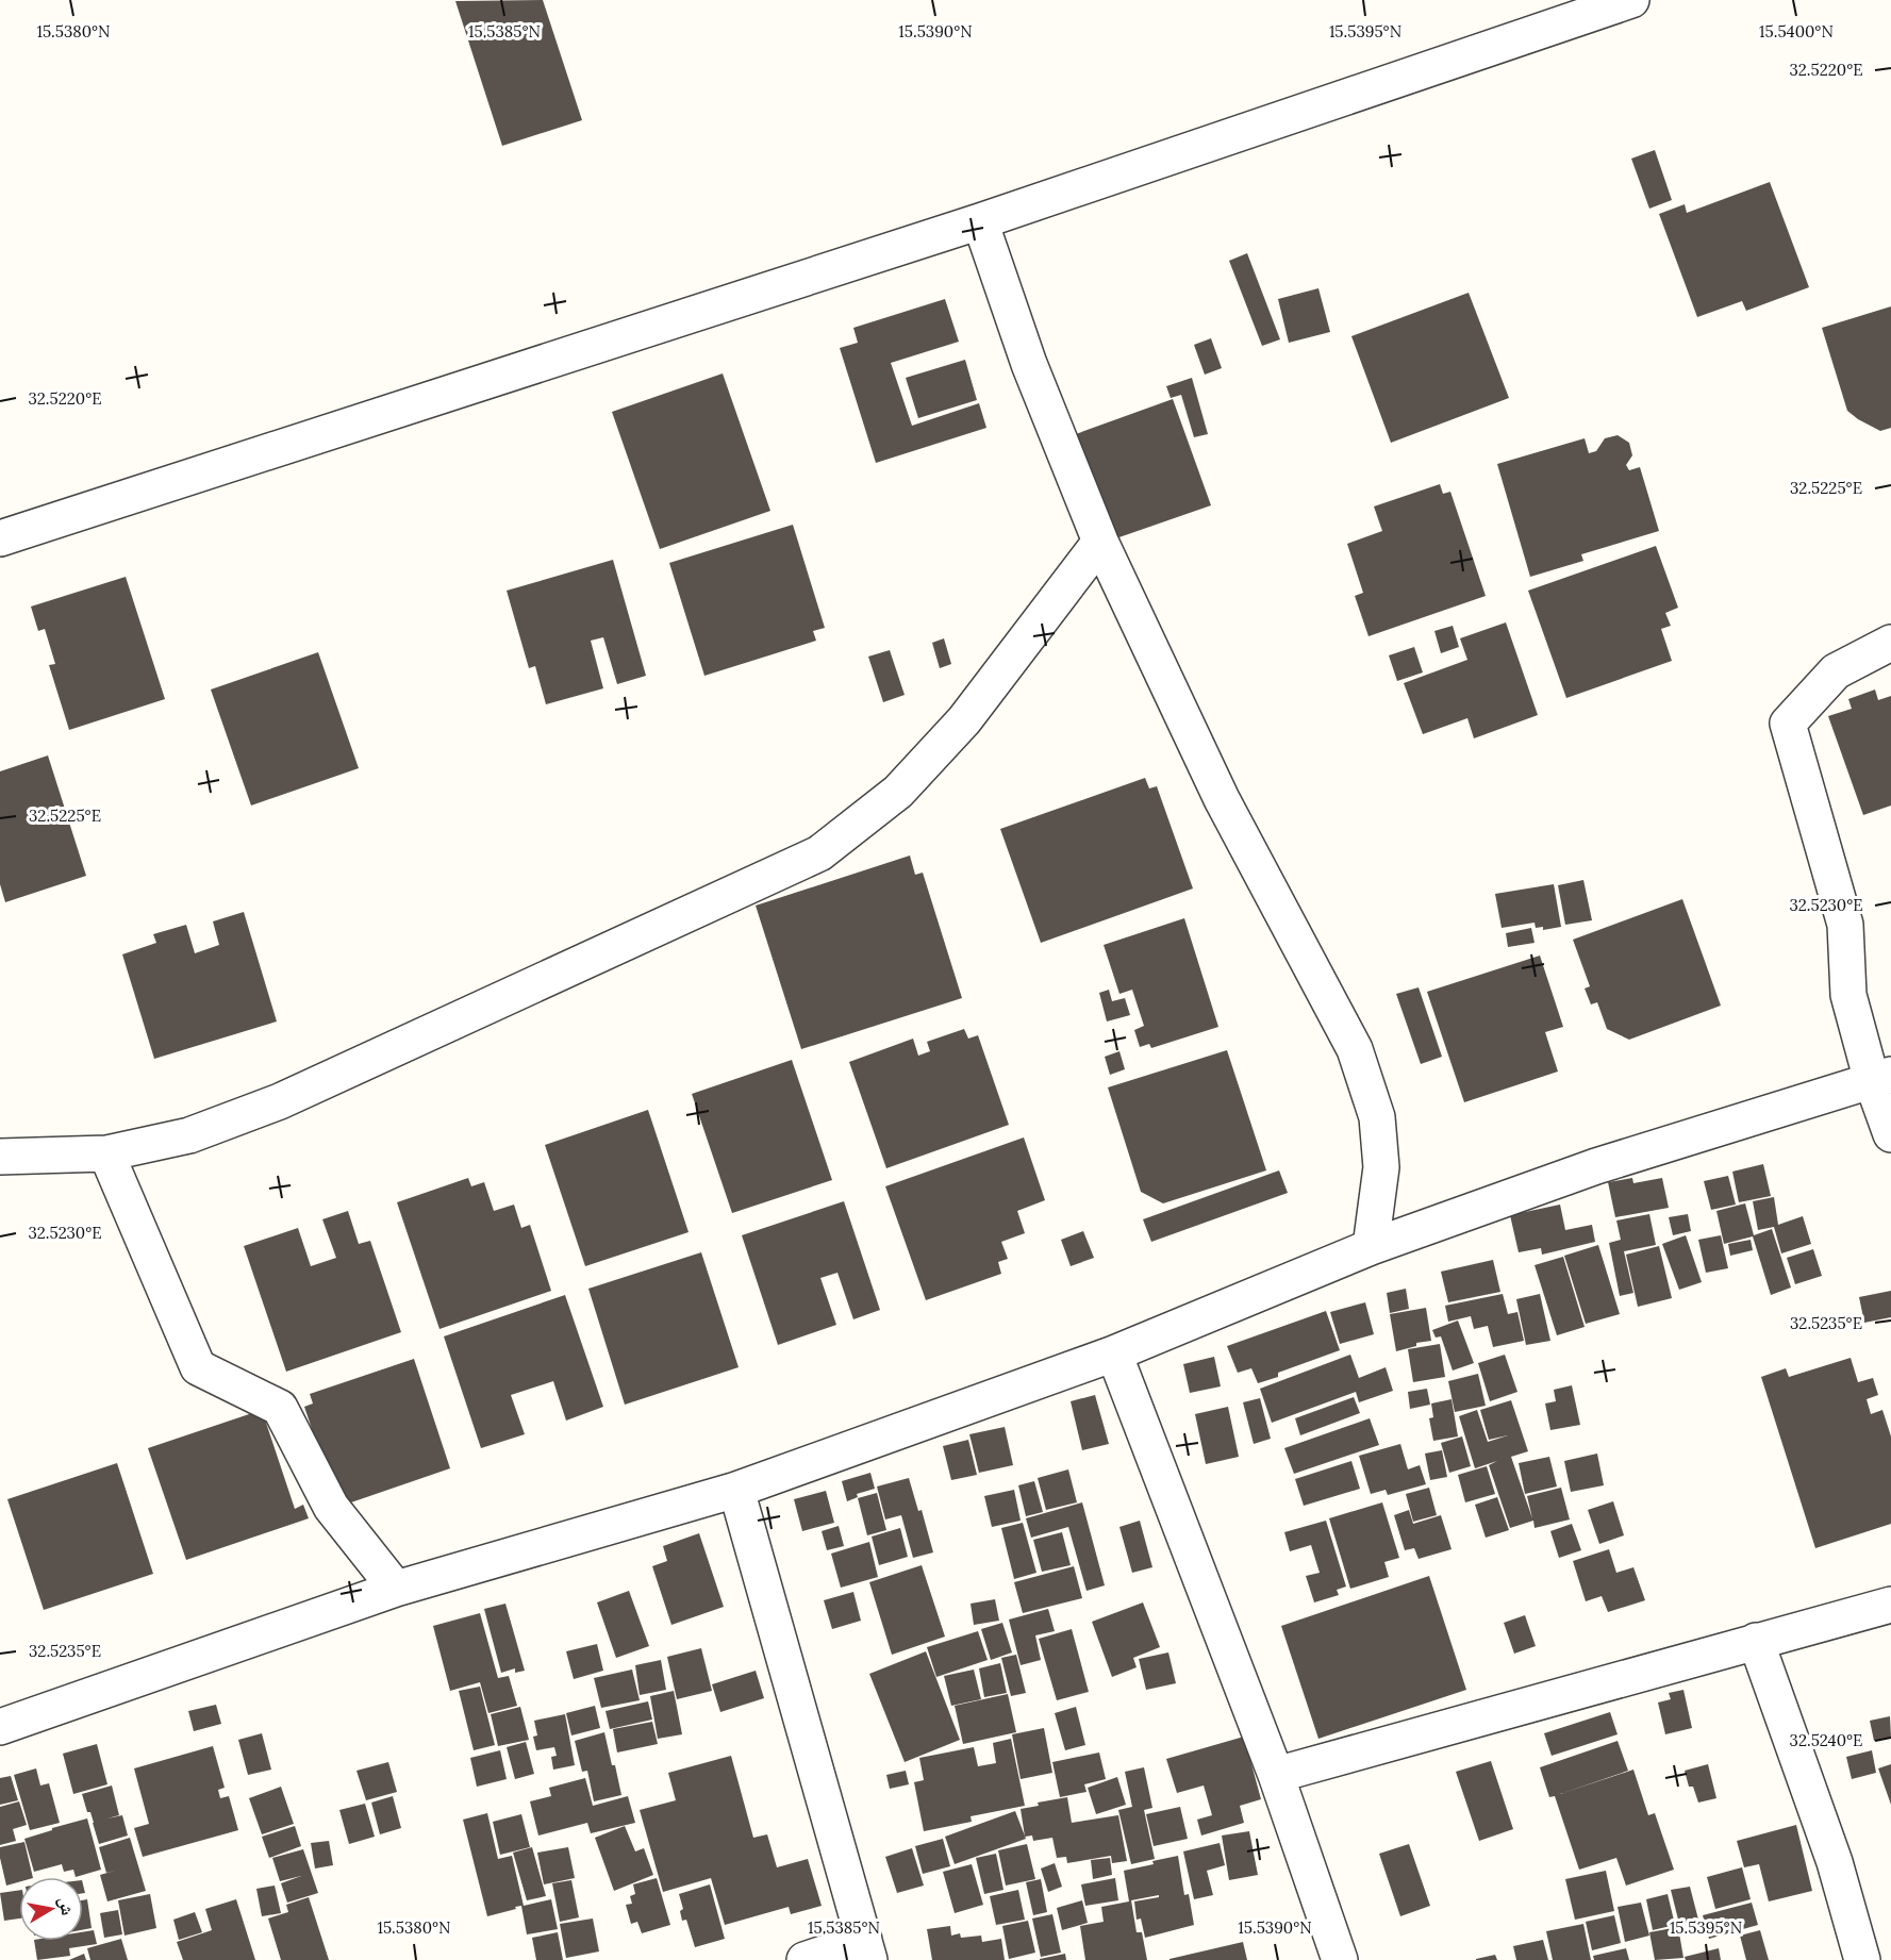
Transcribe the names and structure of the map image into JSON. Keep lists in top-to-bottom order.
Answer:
{
  "north": "right",
  "coordinates": [
    "15.5380°N",
    "15.5385°N",
    "15.5390°N",
    "15.5395°N",
    "15.5400°N",
    "32.5220°E",
    "32.5225°E",
    "32.5230°E",
    "32.5235°E",
    "32.5240°E"
  ]
}
